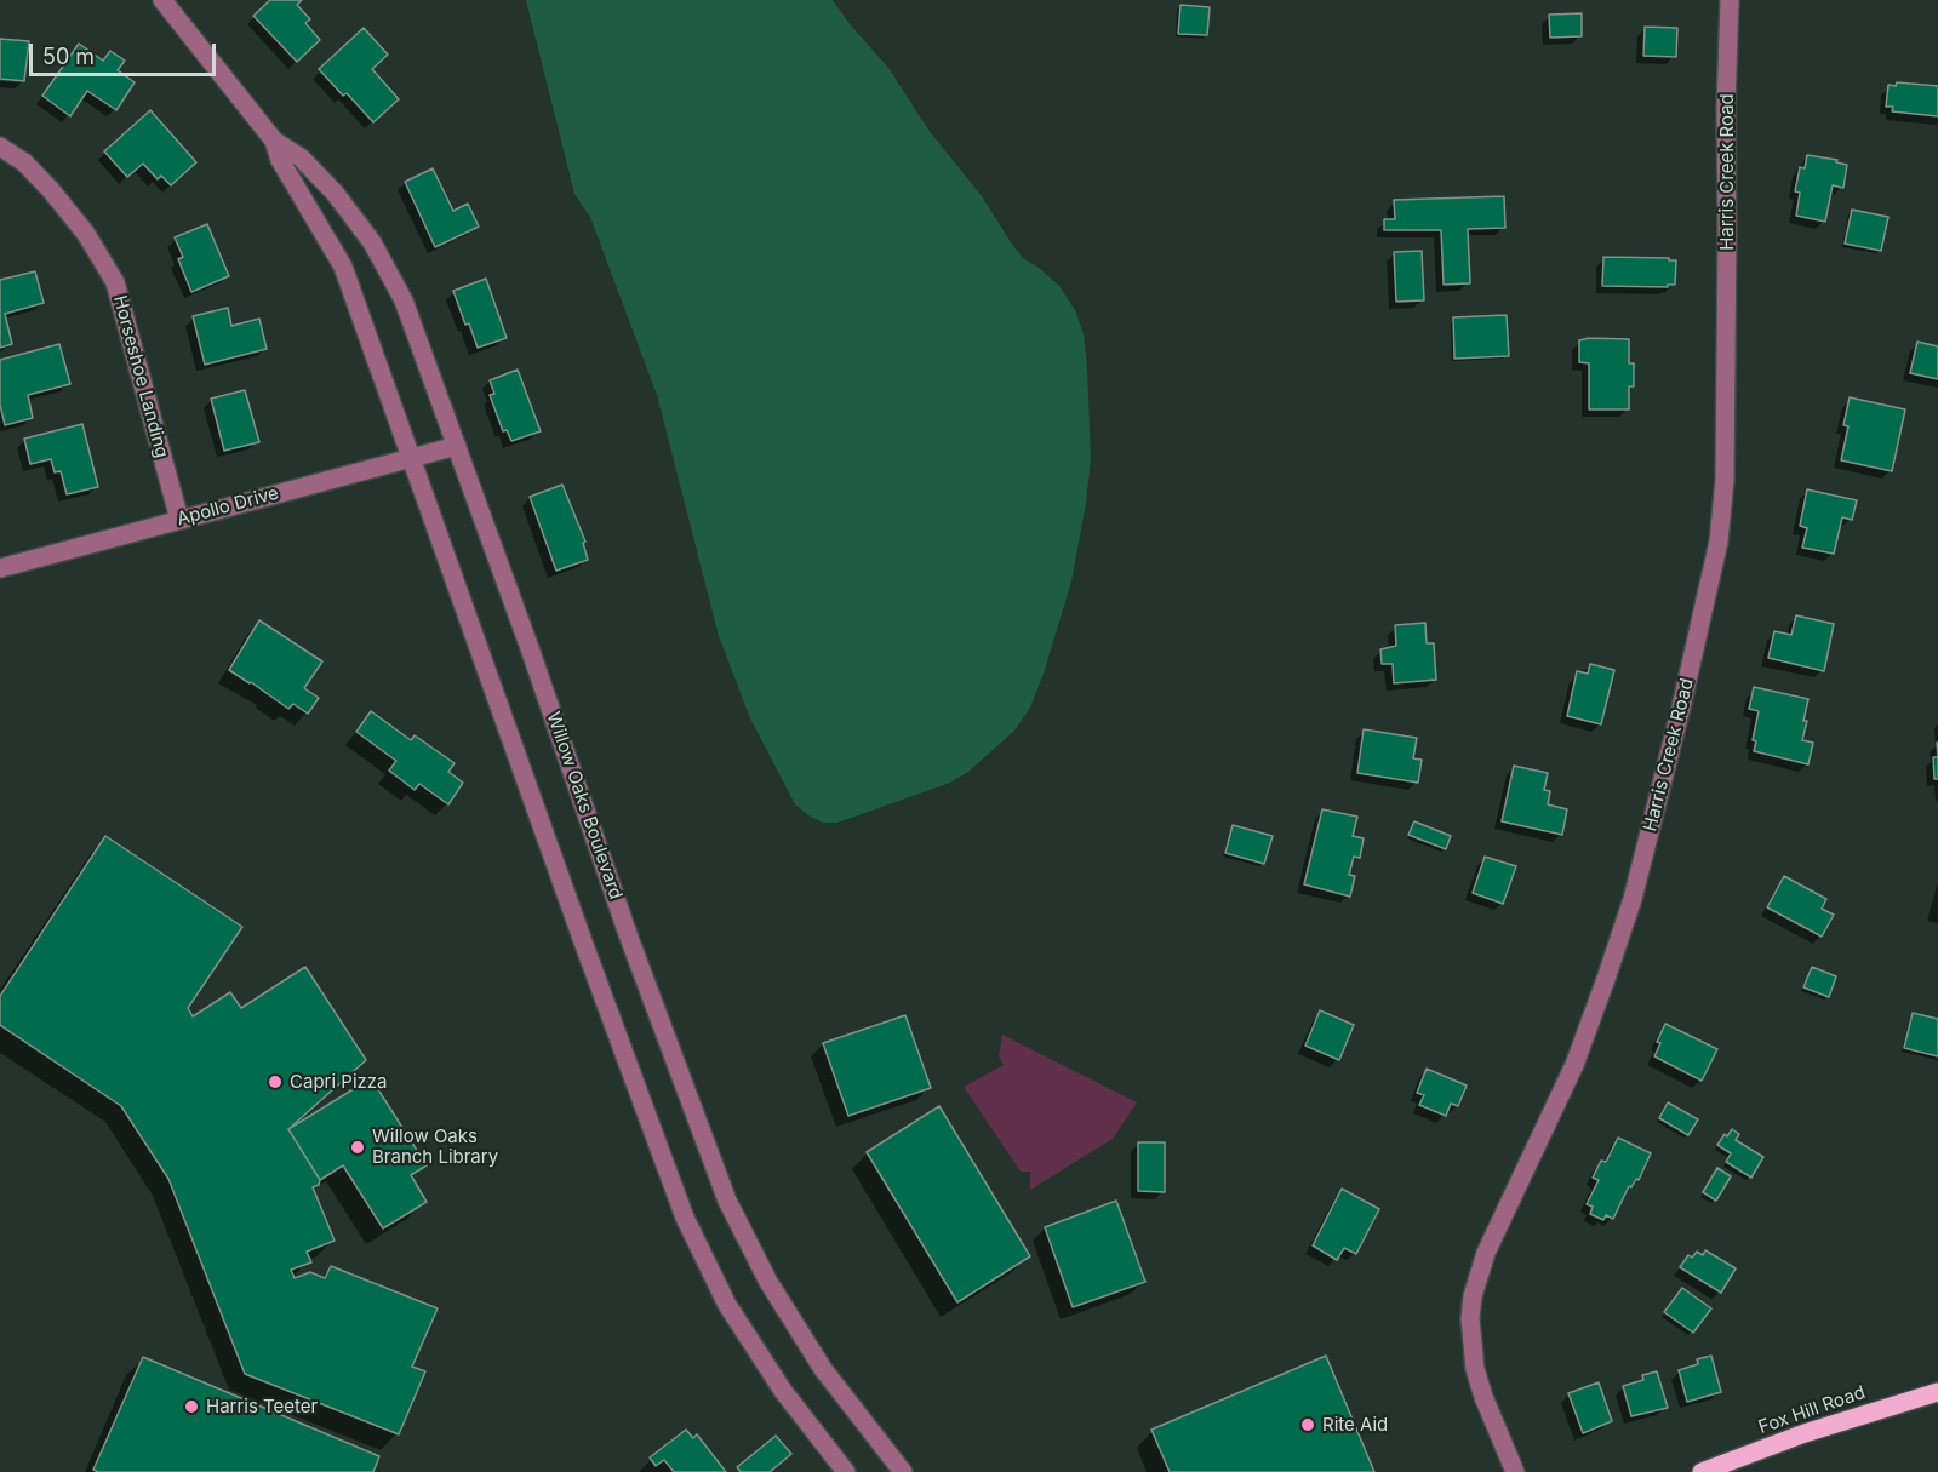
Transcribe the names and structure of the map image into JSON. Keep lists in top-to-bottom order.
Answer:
{
  "streets": {
    "main road": ["Fox Hill Road"],
    "street": [
      "Harris Creek Road",
      "Horseshoe Landing",
      "Apollo Drive",
      "Willow Oaks Boulevard"
    ]
  },
  "crossings": [
    ["Horseshoe Landing", "Apollo Drive"],
    ["Apollo Drive", "Willow Oaks Boulevard"]
  ],
  "places": [
    "Capri Pizza",
    "Willow Oaks Branch Library",
    "Harris Teeter",
    "Rite Aid"
  ],
  "scale_bar": "50 m"
}
